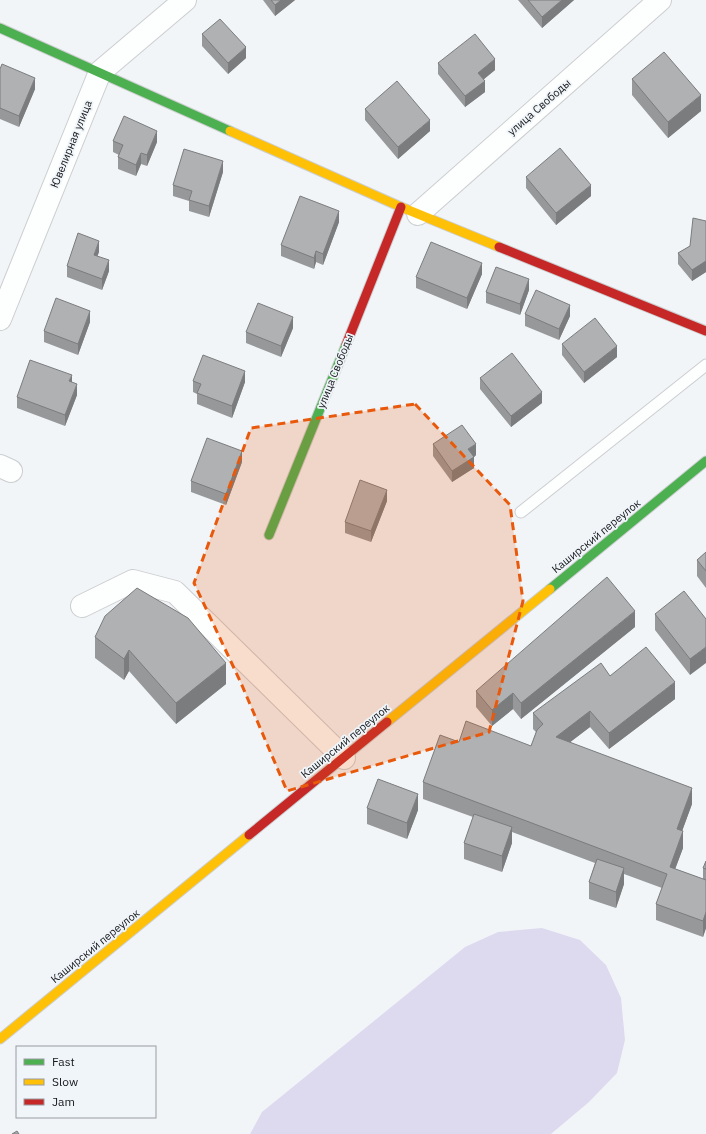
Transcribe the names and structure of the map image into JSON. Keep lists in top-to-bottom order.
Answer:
{
  "streets": {
    "street": ["улица Свободы", "Ювелирная улица", "Каширский переулок"]
  },
  "legend": ["Fast", "Slow", "Jam"]
}
